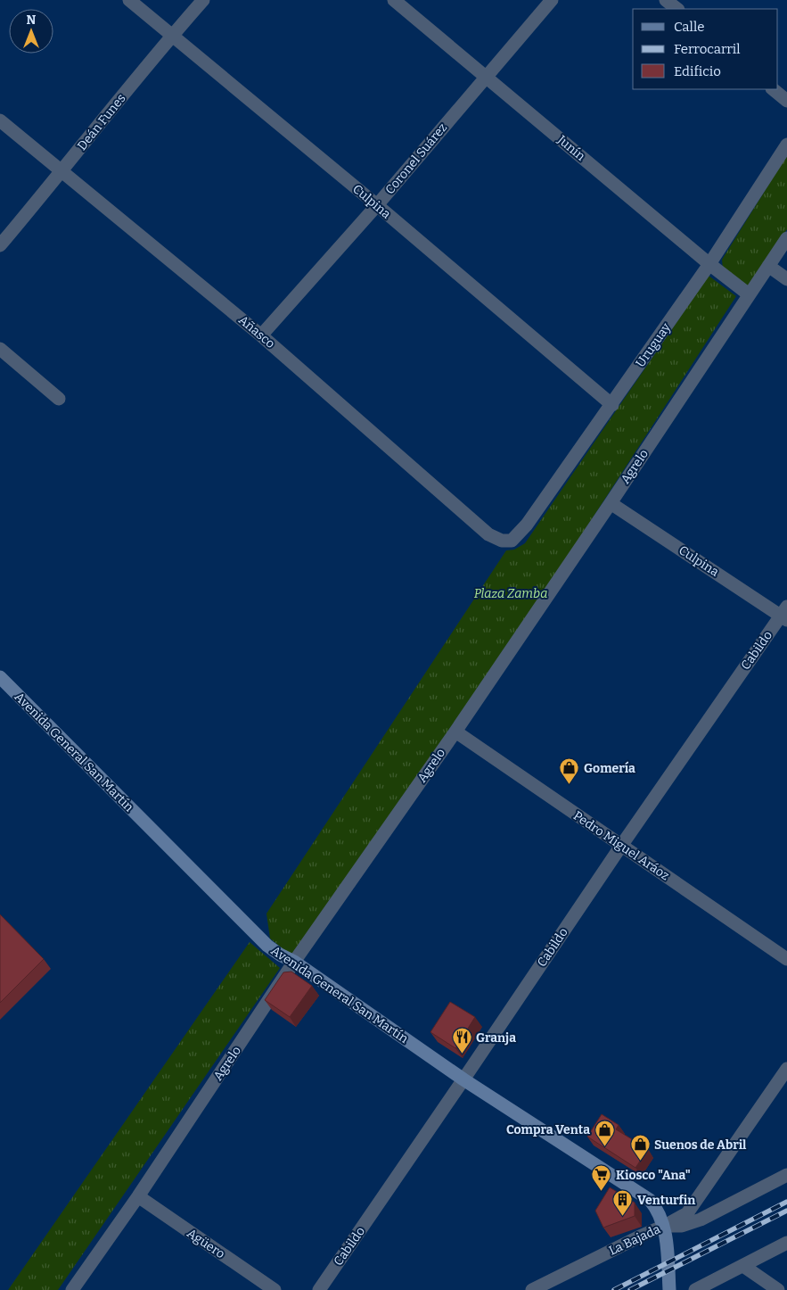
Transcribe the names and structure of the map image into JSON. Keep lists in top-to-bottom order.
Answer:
{
  "streets": {
    "street": [
      "Deán Funes",
      "Junín",
      "Coronel Suárez",
      "Culpina",
      "Añasco",
      "Uruguay",
      "Agrelo",
      "Cabildo",
      "Avenida General San Martín",
      "Pedro Miguel Aráoz",
      "La Bajada",
      "Agüero"
    ]
  },
  "crossings": [
    ["Deán Funes", "Culpina"],
    ["Deán Funes", "Añasco"],
    ["Junín", "Coronel Suárez"],
    ["Junín", "Uruguay"],
    ["Junín", "Agrelo"],
    ["Coronel Suárez", "Culpina"],
    ["Coronel Suárez", "Añasco"],
    ["Culpina", "Uruguay"],
    ["Culpina", "Agrelo"],
    ["Culpina", "Cabildo"],
    ["Añasco", "Uruguay"],
    ["Agrelo", "Avenida General San Martín"],
    ["Agrelo", "Pedro Miguel Aráoz"],
    ["Agrelo", "Agüero"],
    ["Cabildo", "Avenida General San Martín"],
    ["Cabildo", "Pedro Miguel Aráoz"],
    ["Avenida General San Martín", "La Bajada"]
  ],
  "parks": ["Plaza Zamba"],
  "places": {
    "shop": ["Gomería", "Compra Venta", "Suenos de Abril"],
    "restaurant": ["Granja"],
    "supermarket": ["Kiosco \"Ana\""],
    "building": ["Venturfin"]
  },
  "legend": ["Calle", "Ferrocarril", "Edificio"],
  "north": "top"
}
